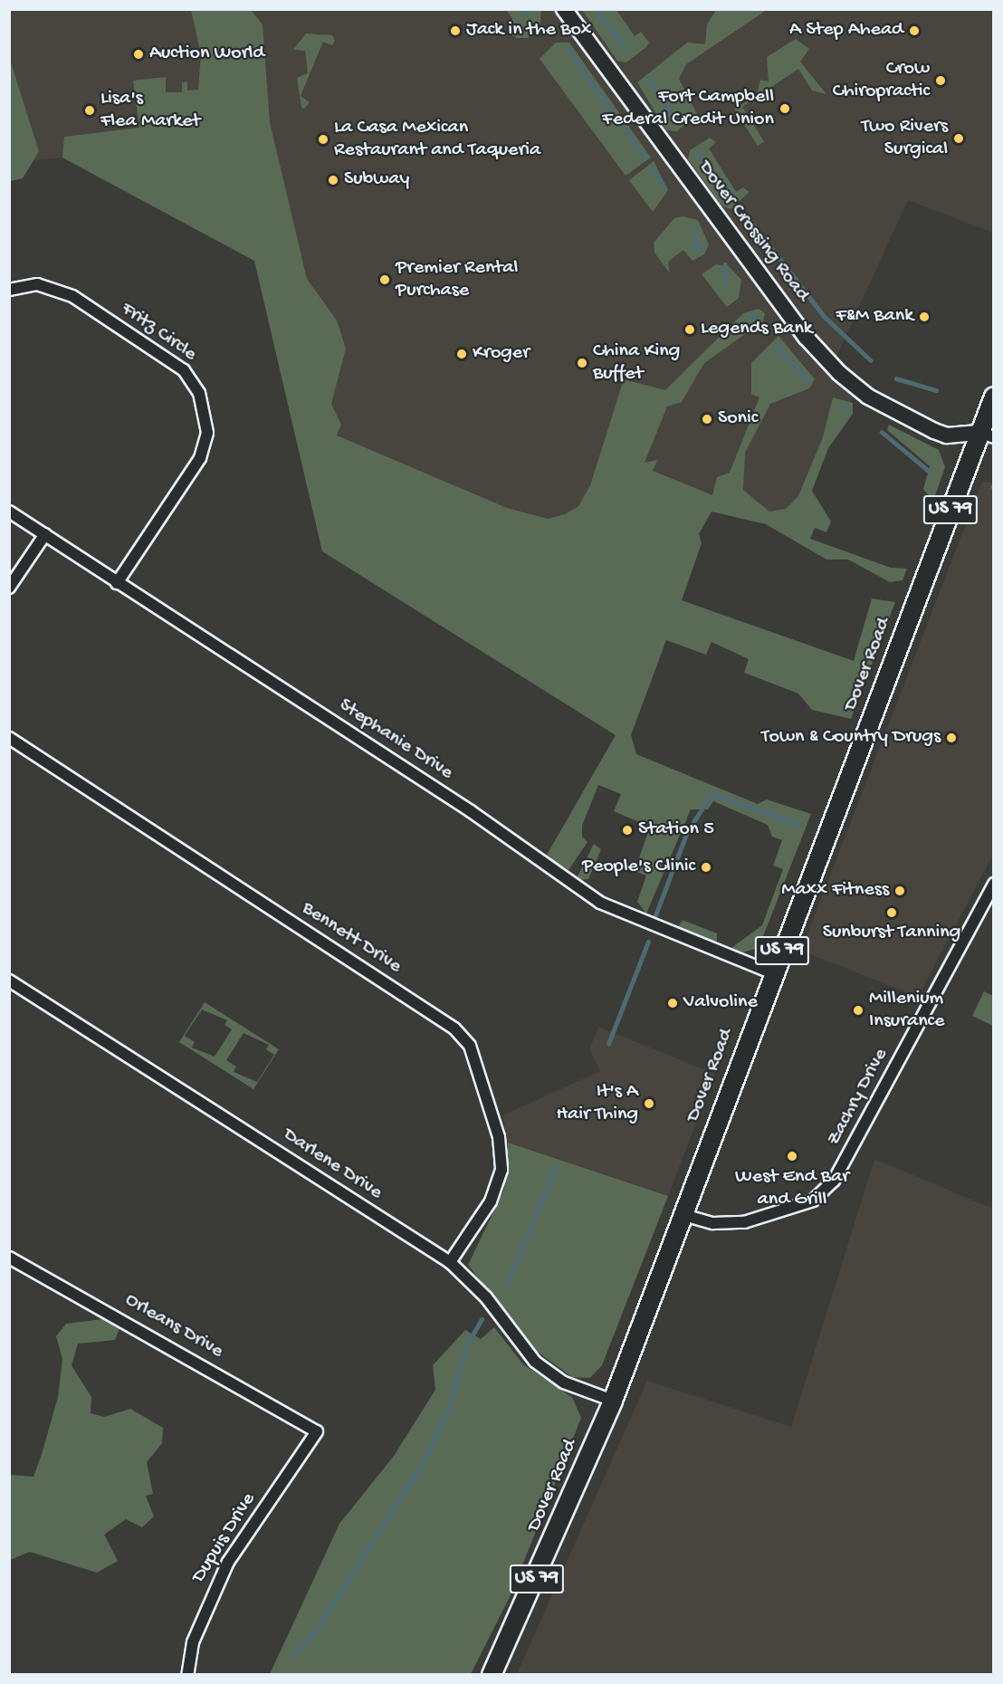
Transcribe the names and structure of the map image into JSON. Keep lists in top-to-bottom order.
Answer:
{
  "streets": {
    "main road": ["Dover Crossing Road", "US 79", "Dover Road"],
    "street": [
      "Fritz Circle",
      "Stephanie Drive",
      "Bennett Drive",
      "Zachry Drive",
      "Darlene Drive",
      "Orleans Drive",
      "Dupuis Drive"
    ]
  },
  "crossings": [
    ["Dover Crossing Road", "Dover Road"],
    ["Fritz Circle", "Stephanie Drive"],
    ["Dover Road", "Stephanie Drive"],
    ["Dover Road", "Zachry Drive"],
    ["Dover Road", "Darlene Drive"],
    ["Bennett Drive", "Darlene Drive"],
    ["Orleans Drive", "Dupuis Drive"]
  ],
  "places": [
    "Jack in the Box",
    "A Step Ahead",
    "Auction World",
    "Crow Chiropractic",
    "Fort Campbell Federal Credit Union",
    "Lisa's Flea Market",
    "Two Rivers Surgical",
    "La Casa Mexican Restaurant and Taqueria",
    "Subway",
    "Premier Rental Purchase",
    "F&M Bank",
    "Legends Bank",
    "Kroger",
    "China King Buffet",
    "Sonic",
    "Town & Country Drugs",
    "Station 5",
    "People's Clinic",
    "Maxx Fitness",
    "Sunburst Tanning",
    "Valvoline",
    "Millenium Insurance",
    "It's A Hair Thing",
    "West End Bar and Grill"
  ]
}
